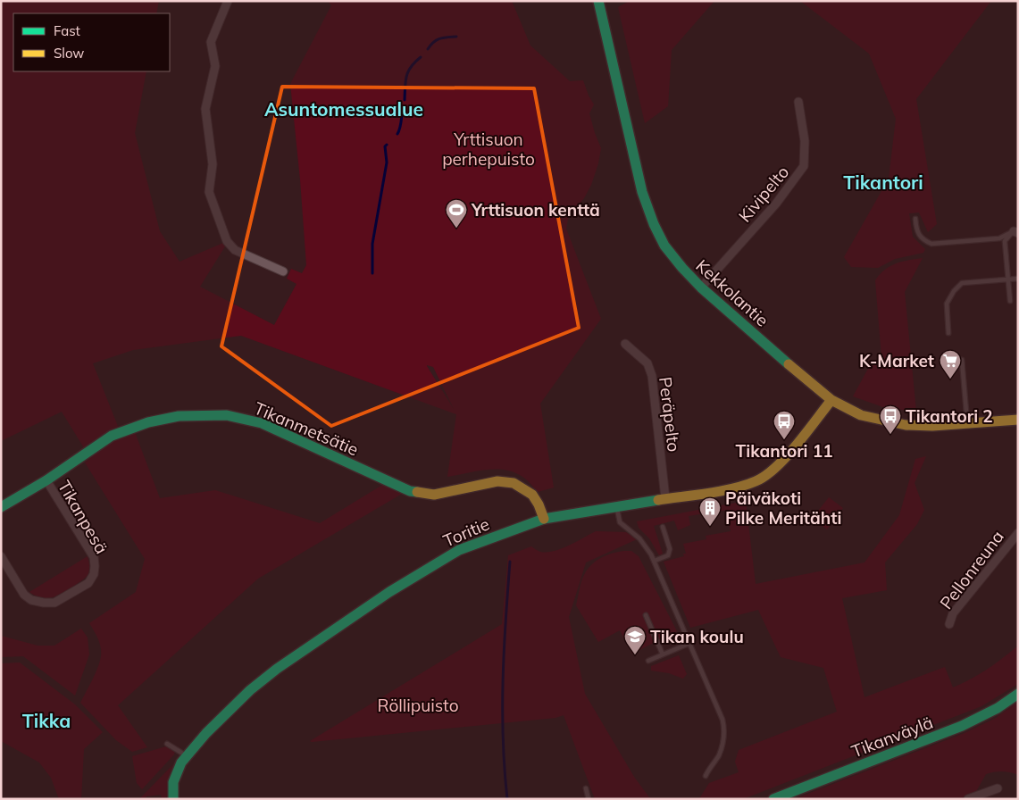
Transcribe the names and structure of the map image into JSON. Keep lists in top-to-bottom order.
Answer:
{
  "streets": {
    "street": [
      "Kivipelto",
      "Kekkolantie",
      "Peräpelto",
      "Tikanmetsätie",
      "Tikanpesä",
      "Toritie",
      "Pellonreuna",
      "Tikanväylä"
    ]
  },
  "crossings": [
    ["Kivipelto", "Kekkolantie"],
    ["Kekkolantie", "Toritie"],
    ["Peräpelto", "Toritie"],
    ["Tikanmetsätie", "Tikanpesä"],
    ["Tikanmetsätie", "Toritie"]
  ],
  "districts": ["Asuntomessualue", "Tikantori", "Tikka"],
  "parks": ["Yrttisuon perhepuisto", "Röllipuisto"],
  "places": {
    "sports": ["Yrttisuon kenttä"],
    "supermarket": ["K-Market"],
    "bus stop": ["Tikantori 2", "Tikantori 11"],
    "building": ["Päiväkoti Pilke Meritähti"],
    "school or university": ["Tikan koulu"]
  },
  "legend": ["Fast", "Slow"]
}
